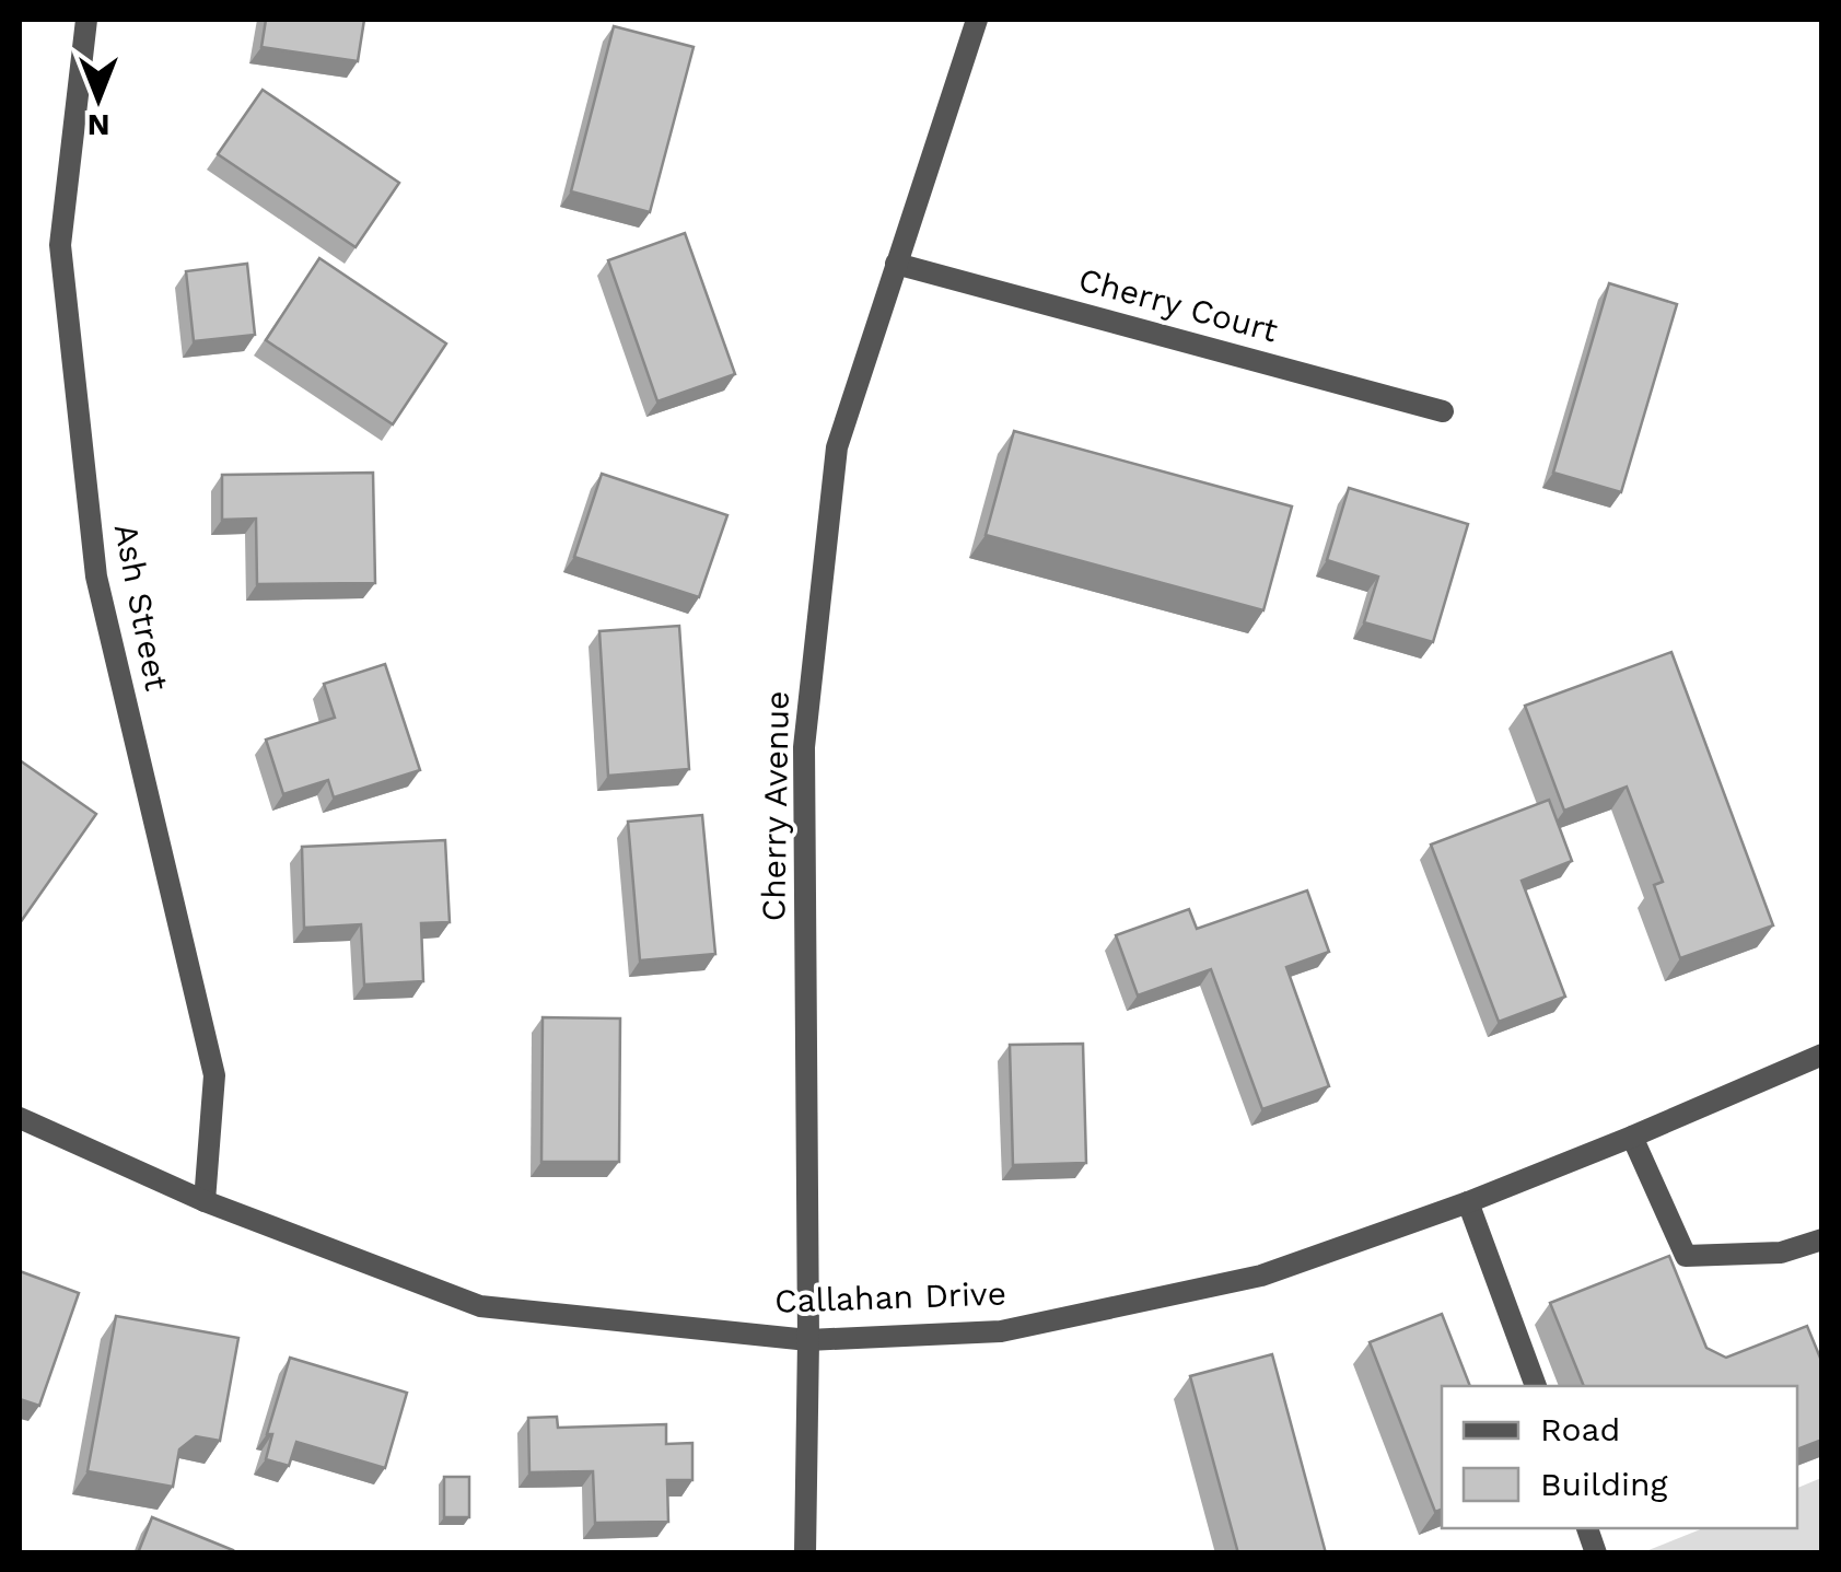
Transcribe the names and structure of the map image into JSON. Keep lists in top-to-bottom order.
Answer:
{
  "streets": {
    "street": [
      "Cherry Court",
      "Ash Street",
      "Cherry Avenue",
      "Callahan Drive"
    ]
  },
  "crossings": [
    ["Cherry Court", "Cherry Avenue"],
    ["Ash Street", "Callahan Drive"],
    ["Cherry Avenue", "Callahan Drive"]
  ],
  "legend": ["Road", "Building"],
  "north": "bottom"
}
